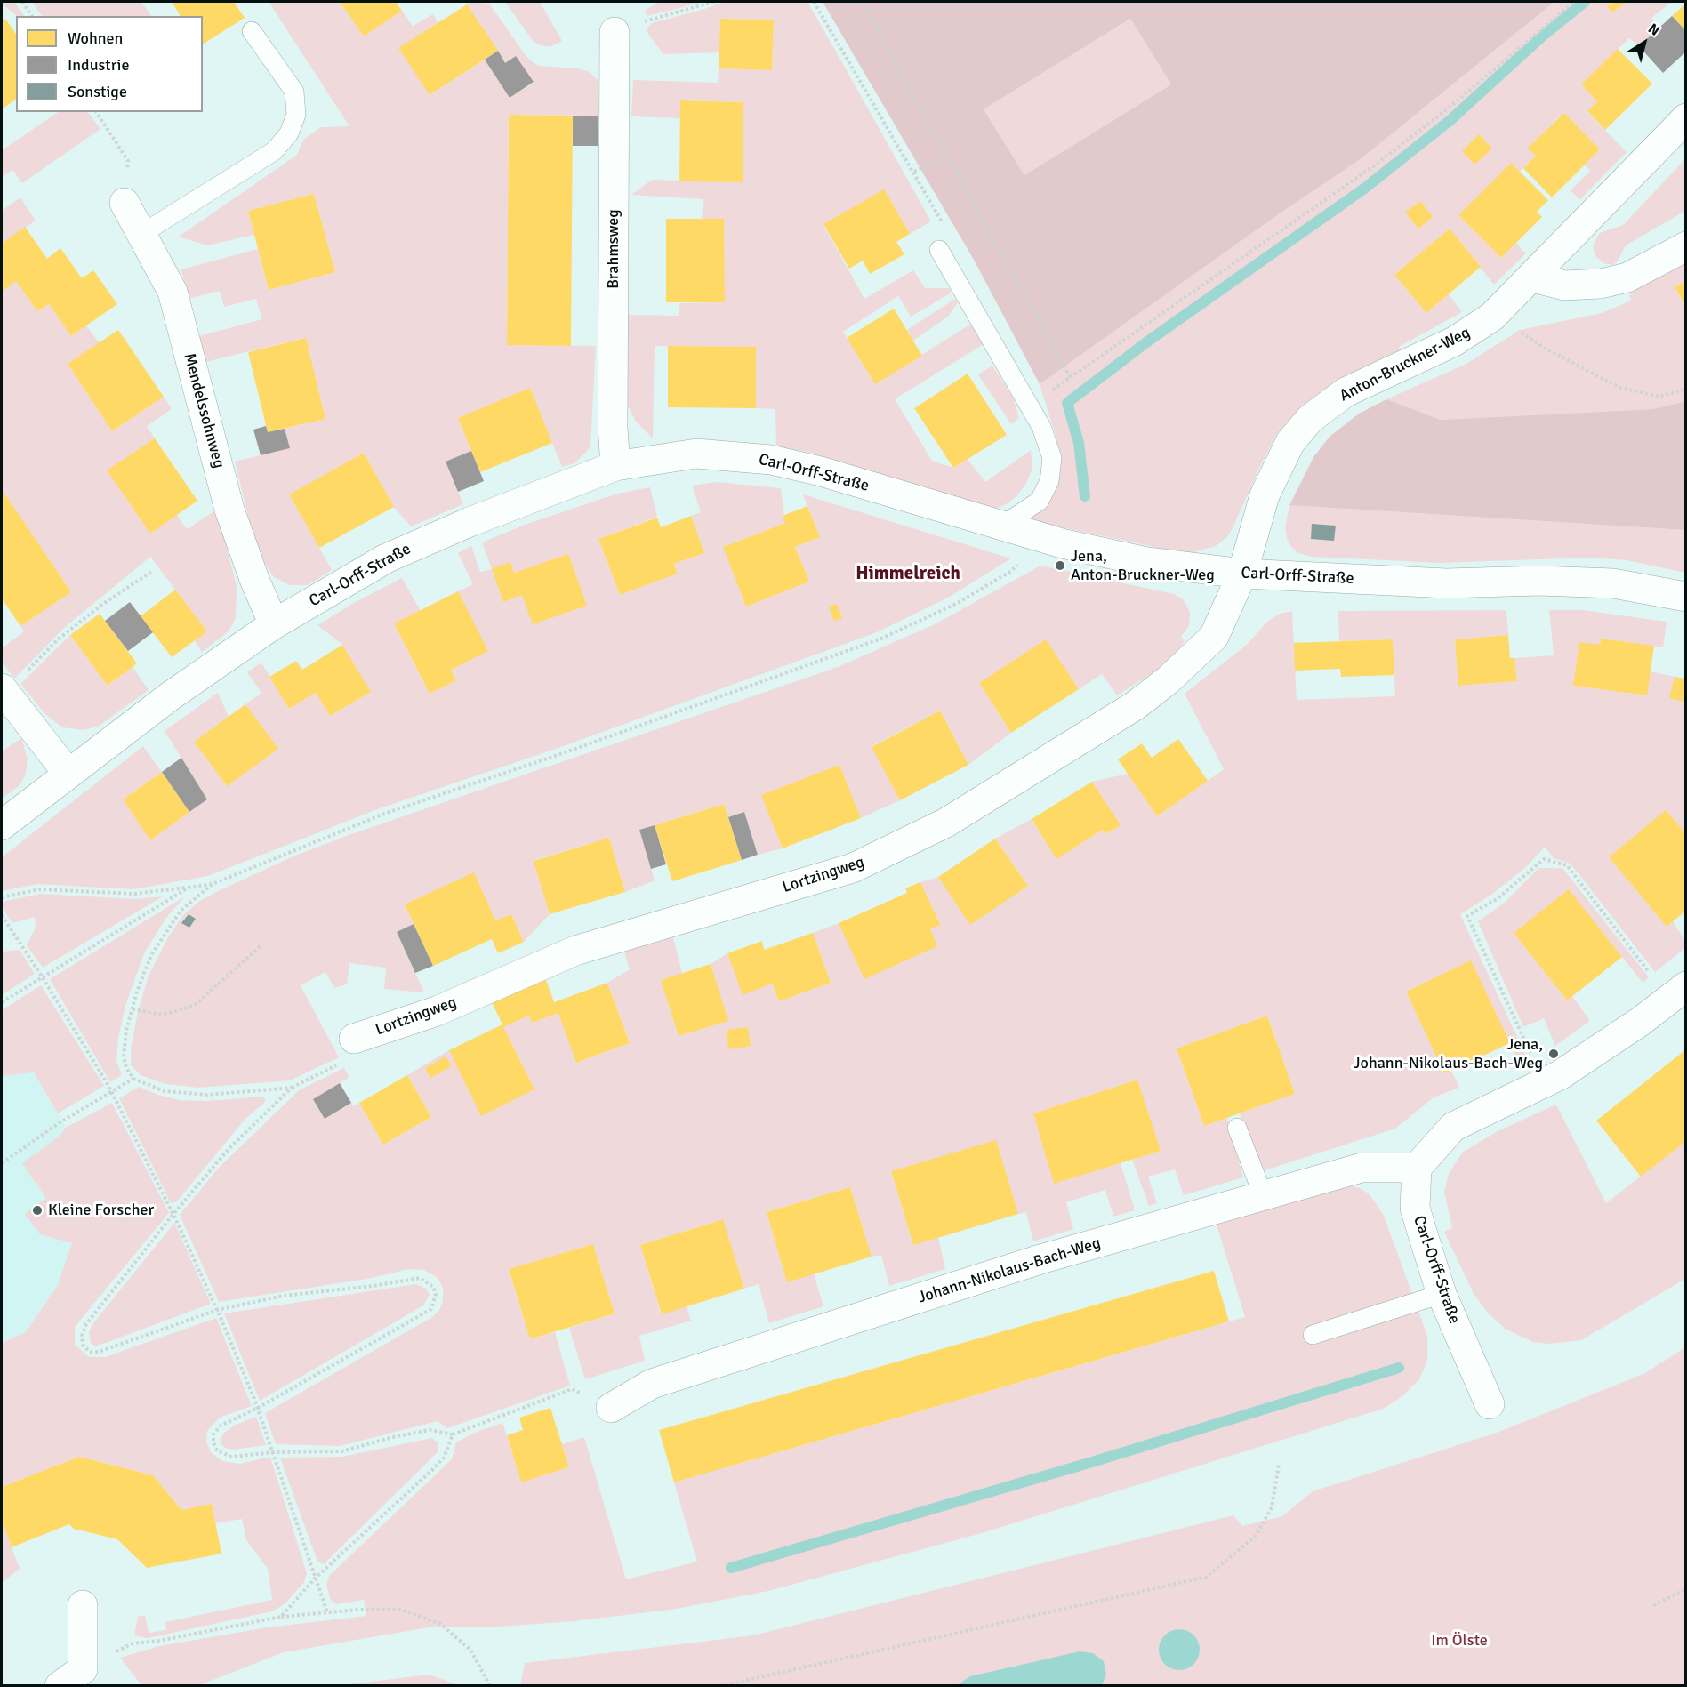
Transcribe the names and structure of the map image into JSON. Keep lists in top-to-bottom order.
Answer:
{
  "streets": {
    "street": [
      "Brahmsweg",
      "Anton-Bruckner-Weg",
      "Mendelssohnweg",
      "Carl-Orff-Straße",
      "Lortzingweg",
      "Johann-Nikolaus-Bach-Weg"
    ]
  },
  "crossings": [
    ["Brahmsweg", "Carl-Orff-Straße"],
    ["Anton-Bruckner-Weg", "Carl-Orff-Straße"],
    ["Anton-Bruckner-Weg", "Lortzingweg"],
    ["Mendelssohnweg", "Carl-Orff-Straße"],
    ["Carl-Orff-Straße", "Lortzingweg"],
    ["Carl-Orff-Straße", "Johann-Nikolaus-Bach-Weg"]
  ],
  "districts": ["Himmelreich"],
  "parks": ["Im Ölste"],
  "places": ["Jena, Anton-Bruckner-Weg", "Jena, Johann-Nikolaus-Bach-Weg", "Kleine Forscher"],
  "legend": ["Wohnen", "Industrie", "Sonstige"],
  "north": "top right"
}
